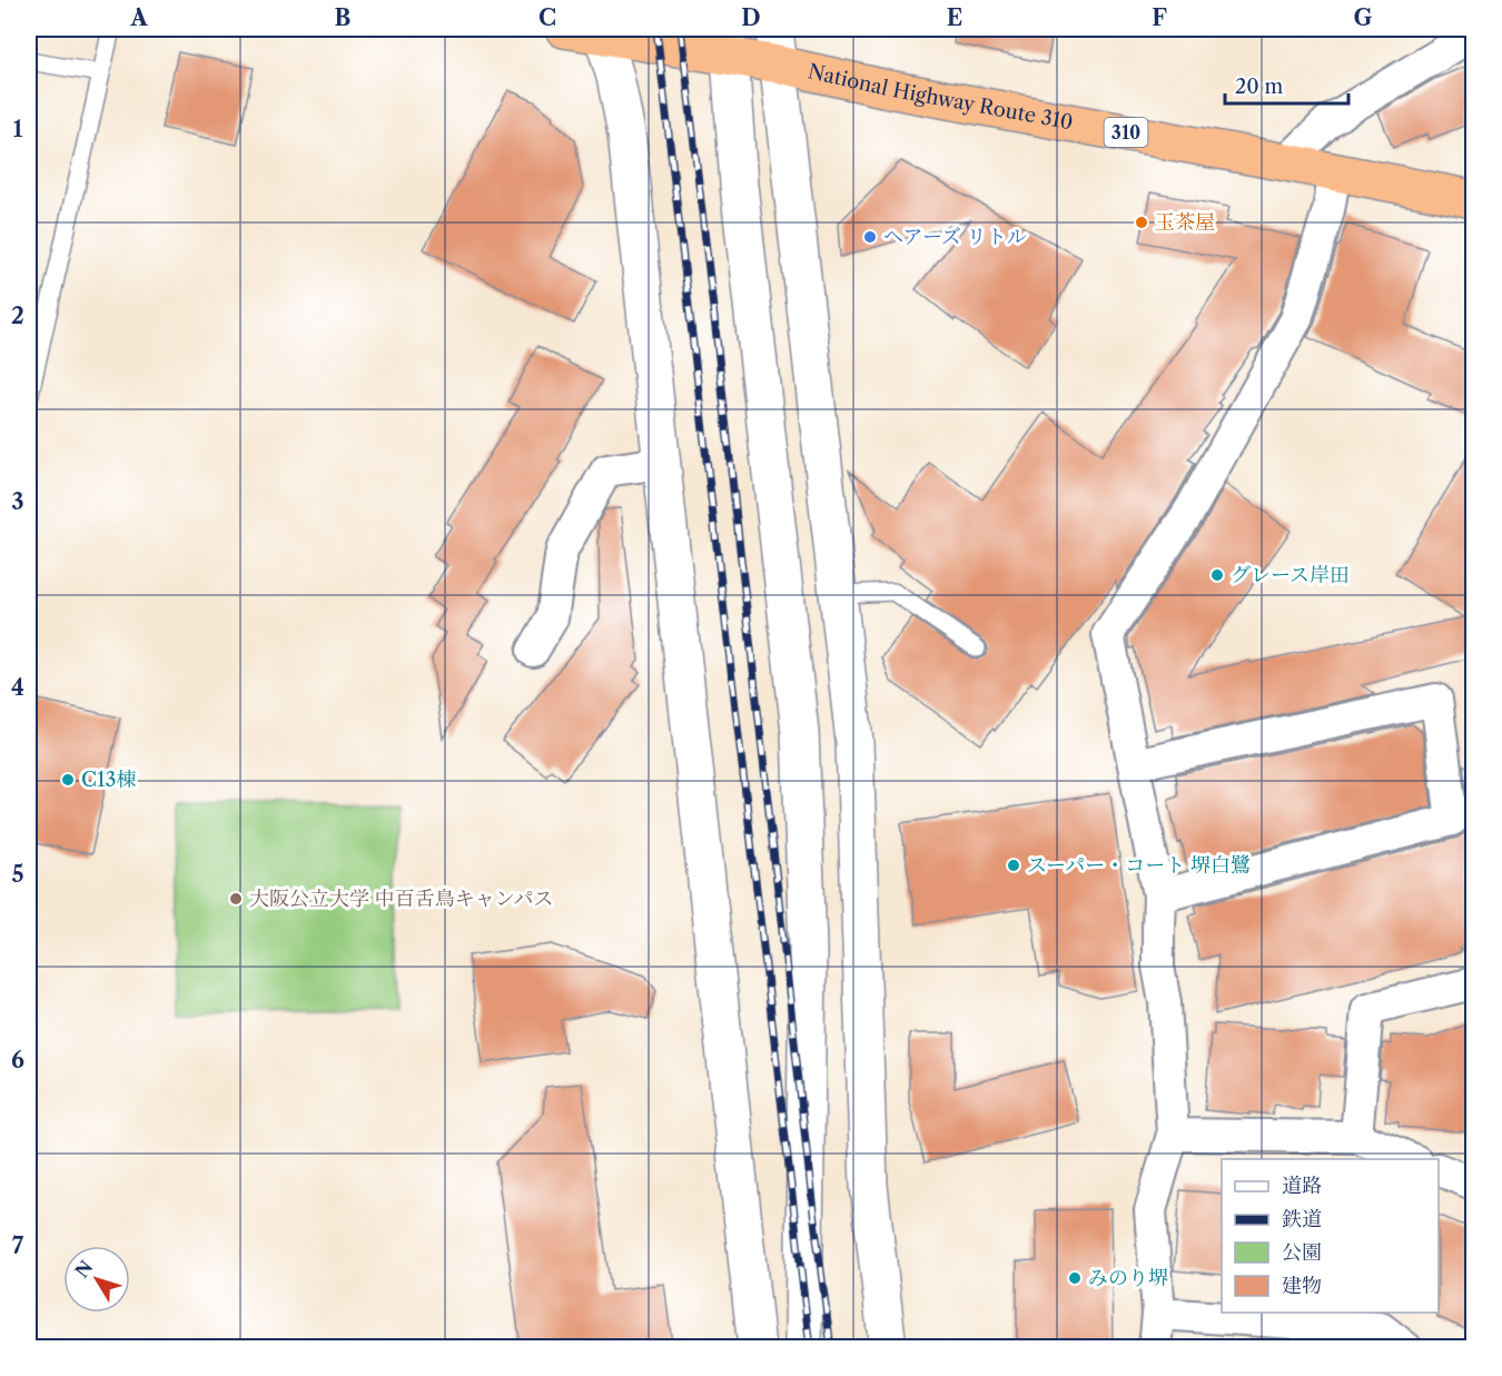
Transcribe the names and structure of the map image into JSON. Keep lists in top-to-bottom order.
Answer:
{
  "streets": {
    "highway": ["National Highway Route 310", "310"]
  },
  "places": [
    "玉茶屋",
    "ヘアーズ リトル",
    "グレース岸田",
    "C13棟",
    "スーパー・コート 堺白鷺",
    "大阪公立大学 中百舌鳥キャンパス",
    "みのり堺"
  ],
  "legend": [
    "道路",
    "鉄道",
    "公園",
    "建物"
  ],
  "scale_bar": "20 m",
  "north": "top left",
  "grid": {
    "columns": [
      "A",
      "B",
      "C",
      "D",
      "E",
      "F",
      "G"
    ],
    "rows": [
      "1",
      "2",
      "3",
      "4",
      "5",
      "6",
      "7"
    ]
  }
}
